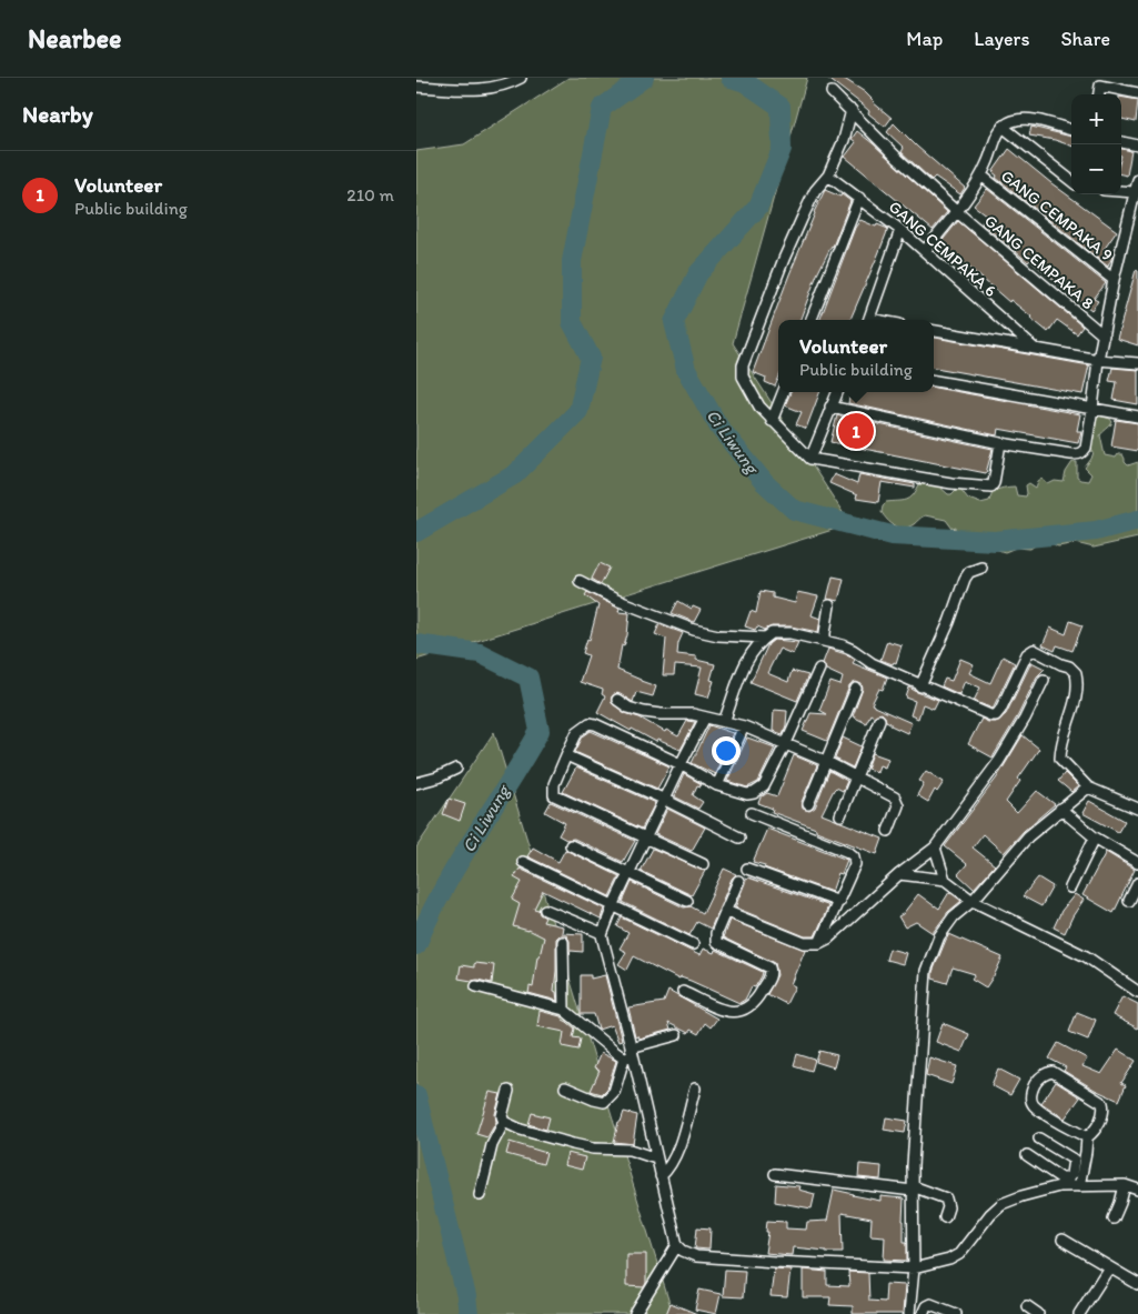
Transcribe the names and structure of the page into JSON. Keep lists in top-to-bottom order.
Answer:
{
  "streets": {
    "street": ["GANG CEMPAKA 9", "GANG CEMPAKA 6", "GANG CEMPAKA 8"]
  },
  "water": ["Ci Liwung"],
  "page": {
    "header": "Nearbee",
    "nav": ["Map", "Layers", "Share"],
    "heading": "Nearby",
    "map_buttons": ["+", "−"],
    "list": [
      {
        "mark": "1",
        "name": "Volunteer",
        "note": "Public building",
        "value": "210 m"
      }
    ],
    "popup": ["Volunteer", "Public building"],
    "pins": "1"
  }
}
